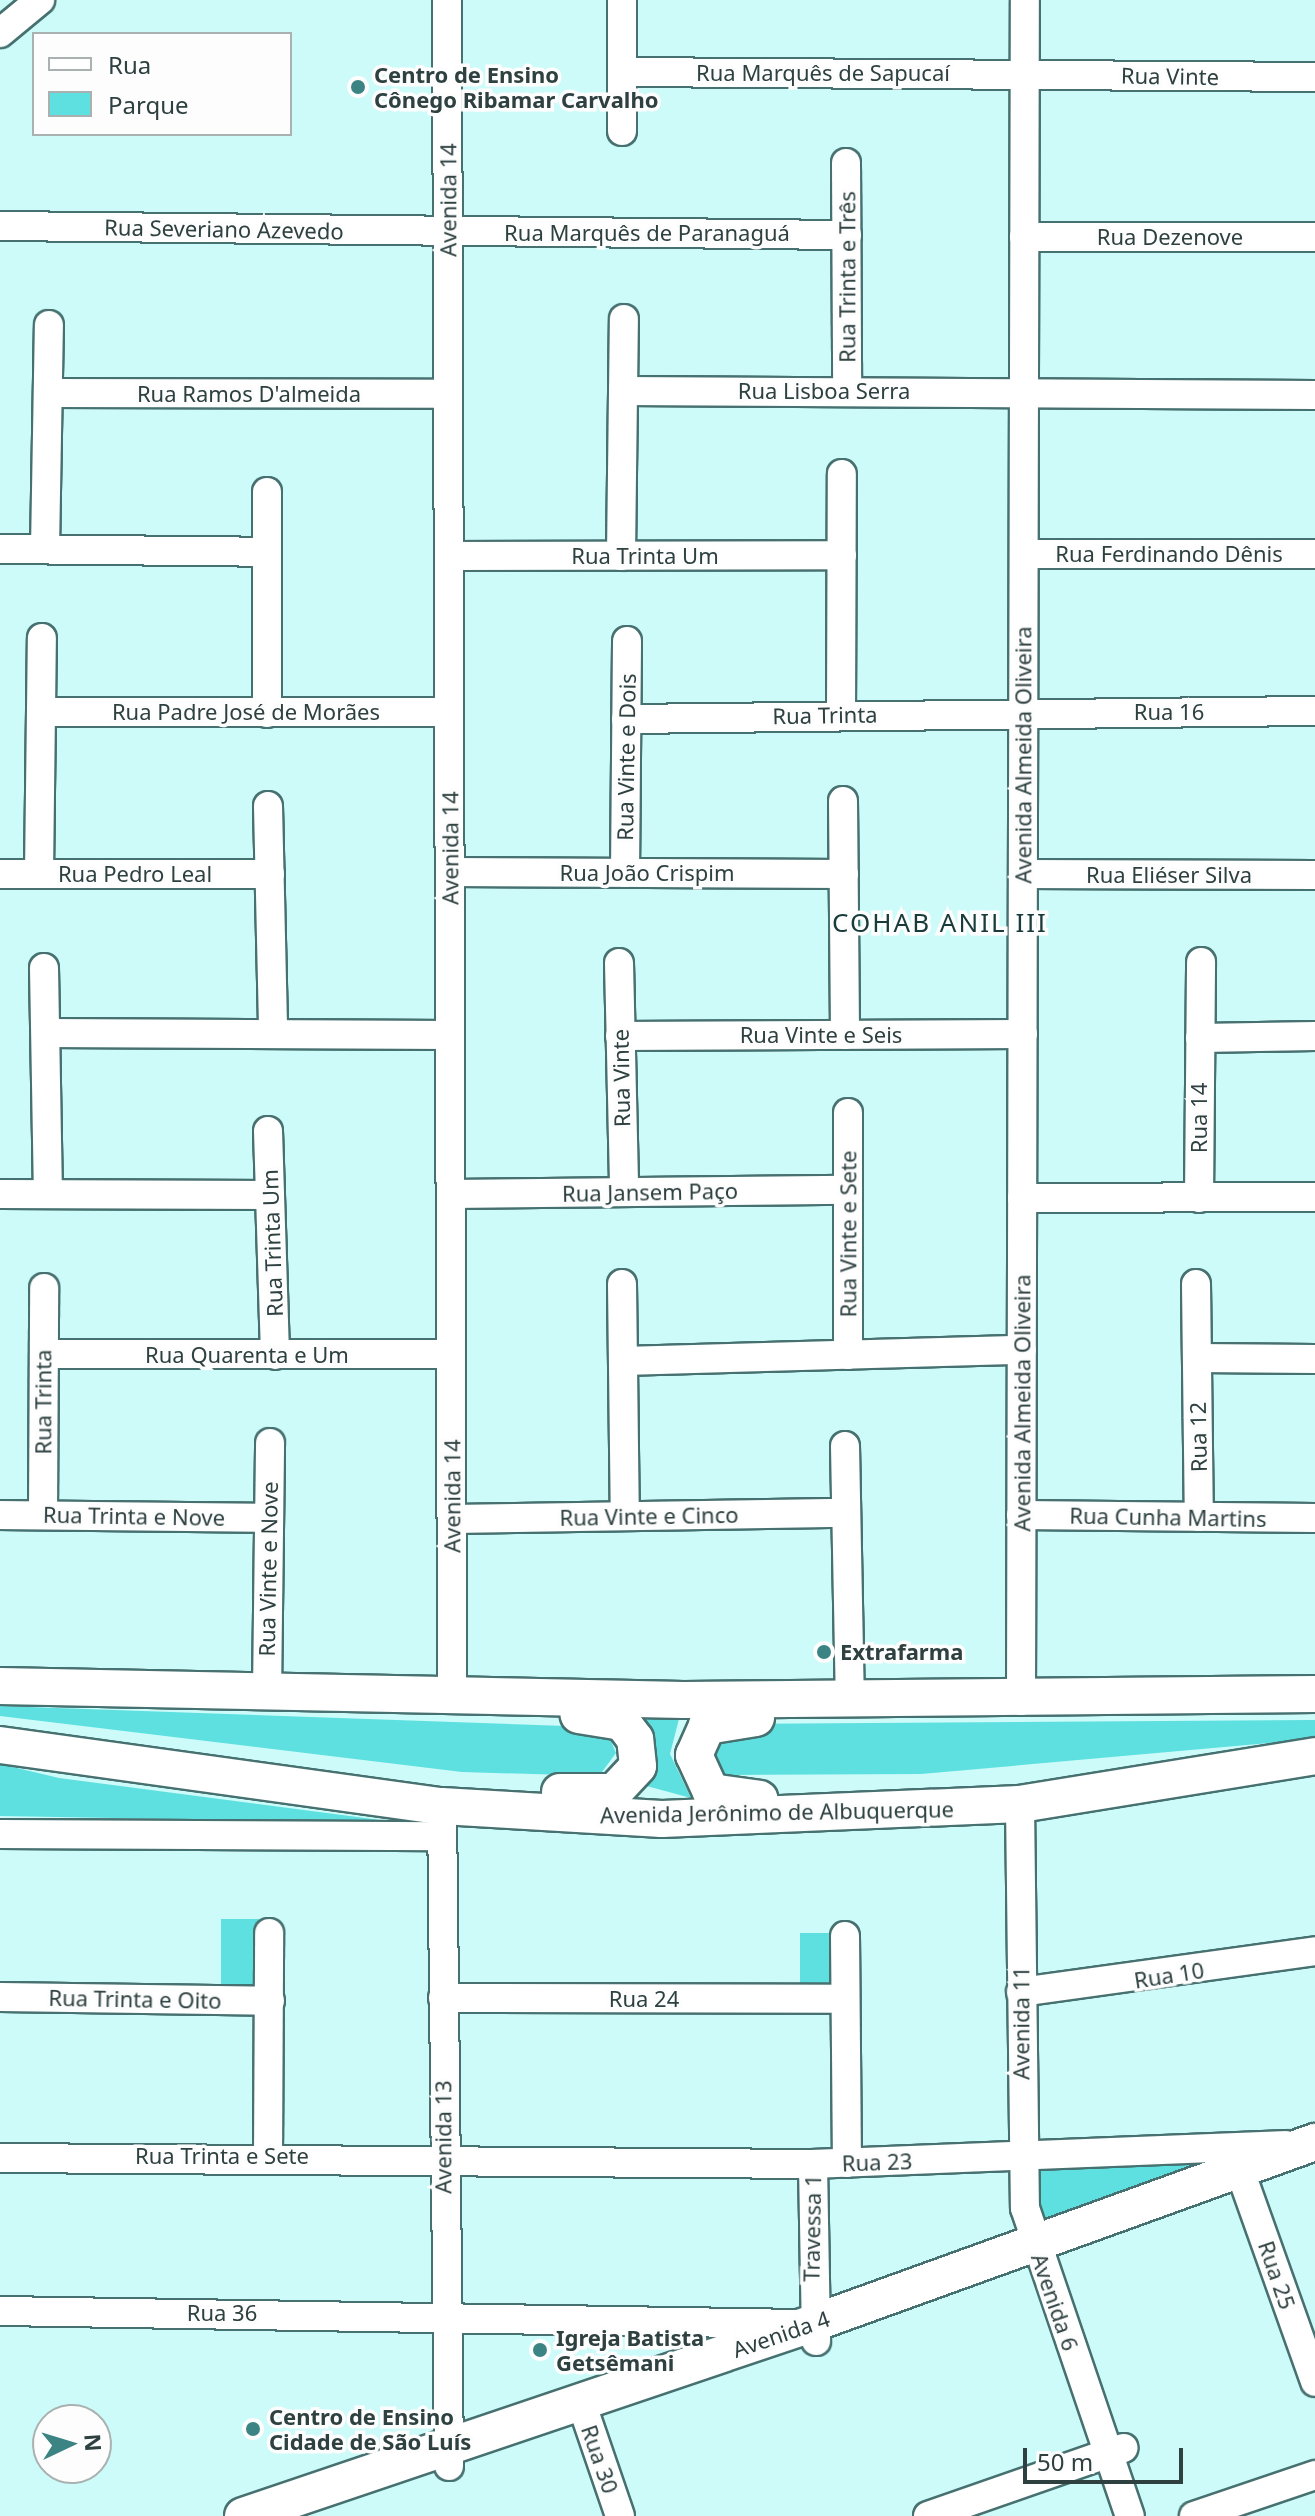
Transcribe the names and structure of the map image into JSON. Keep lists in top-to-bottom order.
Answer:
{
  "streets": {
    "main road": ["Avenida Jerônimo de Albuquerque", "Avenida 4"],
    "street": [
      "Rua Marquês de Sapucaí",
      "Rua Vinte",
      "Avenida 14",
      "Rua Severiano Azevedo",
      "Rua Marquês de Paranaguá",
      "Rua Dezenove",
      "Rua Trinta e Três",
      "Rua Lisboa Serra",
      "Rua Ramos D'almeida",
      "Rua Ferdinando Dênis",
      "Rua Trinta Um",
      "Rua Padre José de Morães",
      "Rua 16",
      "Rua Trinta",
      "Avenida Almeida Oliveira",
      "Rua Vinte e Dois",
      "Rua João Crispim",
      "Rua Pedro Leal",
      "Rua Eliéser Silva",
      "Rua Vinte e Seis",
      "Rua 14",
      "Rua Jansem Paço",
      "Rua Vinte e Sete",
      "Rua Quarenta e Um",
      "Rua 12",
      "Rua Trinta e Nove",
      "Rua Vinte e Cinco",
      "Rua Cunha Martins",
      "Rua Vinte e Nove",
      "Rua 10",
      "Rua Trinta e Oito",
      "Rua 24",
      "Avenida 11",
      "Avenida 13",
      "Rua Trinta e Sete",
      "Rua 23",
      "Travessa 1",
      "Rua 25",
      "Avenida 6",
      "Rua 36",
      "Rua 30"
    ]
  },
  "crossings": [
    ["Rua Marquês de Sapucaí", "Rua Vinte"],
    ["Rua Marquês de Sapucaí", "Avenida Almeida Oliveira"],
    ["Rua Vinte", "Avenida Almeida Oliveira"],
    ["Rua Vinte", "Rua Vinte e Seis"],
    ["Rua Vinte", "Rua Jansem Paço"],
    ["Avenida 14", "Rua Severiano Azevedo"],
    ["Avenida 14", "Rua Marquês de Paranaguá"],
    ["Avenida 14", "Rua Ramos D'almeida"],
    ["Avenida 14", "Rua Trinta Um"],
    ["Avenida 14", "Rua Padre José de Morães"],
    ["Avenida 14", "Rua João Crispim"],
    ["Avenida 14", "Rua Jansem Paço"],
    ["Avenida 14", "Rua Quarenta e Um"],
    ["Avenida 14", "Rua Vinte e Cinco"],
    ["Rua Severiano Azevedo", "Rua Marquês de Paranaguá"],
    ["Rua Marquês de Paranaguá", "Rua Trinta e Três"],
    ["Rua Dezenove", "Avenida Almeida Oliveira"],
    ["Rua Trinta e Três", "Rua Lisboa Serra"],
    ["Rua Lisboa Serra", "Avenida Almeida Oliveira"],
    ["Rua Ferdinando Dênis", "Avenida Almeida Oliveira"],
    ["Rua Trinta Um", "Rua Quarenta e Um"],
    ["Rua 16", "Rua Trinta"],
    ["Rua 16", "Avenida Almeida Oliveira"],
    ["Rua Trinta", "Avenida Almeida Oliveira"],
    ["Rua Trinta", "Rua Vinte e Dois"],
    ["Rua Trinta", "Rua Quarenta e Um"],
    ["Rua Trinta", "Rua Trinta e Nove"],
    ["Avenida Almeida Oliveira", "Rua Eliéser Silva"],
    ["Avenida Almeida Oliveira", "Rua Vinte e Seis"],
    ["Avenida Almeida Oliveira", "Rua Cunha Martins"],
    ["Rua Vinte e Dois", "Rua João Crispim"],
    ["Rua Jansem Paço", "Rua Vinte e Sete"],
    ["Rua 12", "Rua Cunha Martins"],
    ["Rua Trinta e Nove", "Rua Vinte e Nove"],
    ["Avenida Jerônimo de Albuquerque", "Avenida 11"],
    ["Avenida Jerônimo de Albuquerque", "Avenida 13"],
    ["Rua 10", "Avenida 11"],
    ["Rua 24", "Avenida 13"],
    ["Avenida 11", "Rua 23"],
    ["Avenida 11", "Avenida 6"],
    ["Avenida 11", "Avenida 4"],
    ["Avenida 13", "Rua Trinta e Sete"],
    ["Avenida 13", "Rua 23"],
    ["Avenida 13", "Rua 36"],
    ["Avenida 13", "Avenida 4"],
    ["Rua Trinta e Sete", "Rua 23"],
    ["Rua 23", "Travessa 1"],
    ["Rua 23", "Avenida 4"],
    ["Travessa 1", "Rua 36"],
    ["Travessa 1", "Avenida 4"],
    ["Rua 25", "Avenida 4"],
    ["Avenida 6", "Avenida 4"],
    ["Rua 36", "Avenida 4"],
    ["Avenida 4", "Rua 30"]
  ],
  "districts": ["COHAB ANIL III"],
  "places": [
    "Centro de Ensino Cônego Ribamar Carvalho",
    "Extrafarma",
    "Igreja Batista Getsêmani",
    "Centro de Ensino Cidade de São Luís"
  ],
  "legend": ["Rua", "Parque"],
  "scale_bar": "50 m",
  "north": "right"
}
